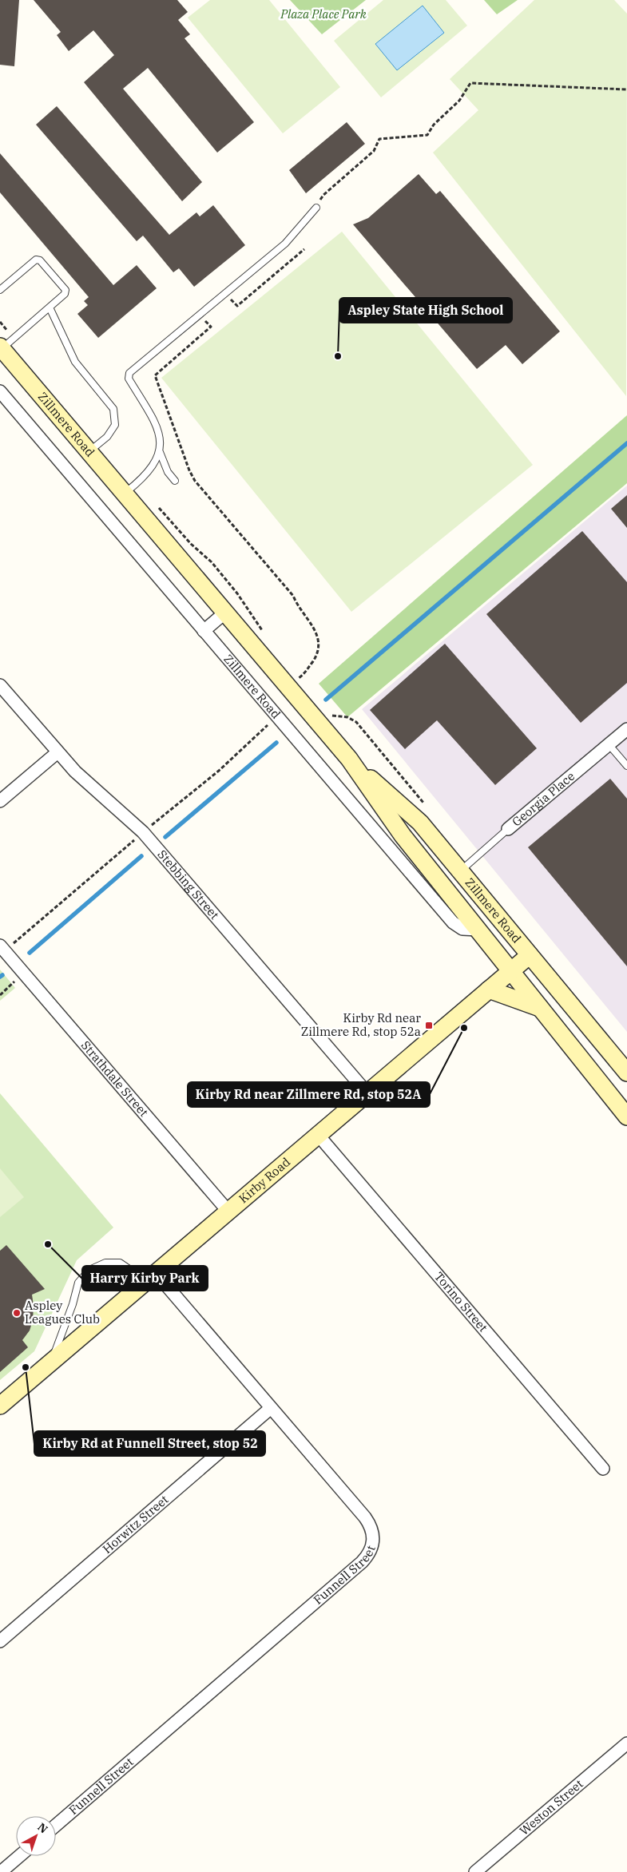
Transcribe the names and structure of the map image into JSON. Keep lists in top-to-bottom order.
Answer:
{
  "streets": {
    "main road": ["Zillmere Road", "Kirby Road"],
    "street": [
      "Georgia Place",
      "Stebbing Street",
      "Strathdale Street",
      "Torino Street",
      "Horwitz Street",
      "Funnell Street",
      "Weston Street"
    ]
  },
  "crossings": [
    ["Zillmere Road", "Georgia Place"],
    ["Zillmere Road", "Kirby Road"],
    ["Stebbing Street", "Kirby Road"],
    ["Strathdale Street", "Kirby Road"],
    ["Kirby Road", "Torino Street"],
    ["Kirby Road", "Funnell Street"],
    ["Horwitz Street", "Funnell Street"]
  ],
  "parks": ["Plaza Place Park"],
  "places": {
    "other": [
      "Aspley State High School",
      "Kirby Rd near Zillmere Rd, stop 52A",
      "Harry Kirby Park",
      "Aspley Leagues Club",
      "Kirby Rd at Funnell Street, stop 52"
    ],
    "transit": ["Kirby Rd near Zillmere Rd, stop 52a"]
  },
  "north": "top right"
}
